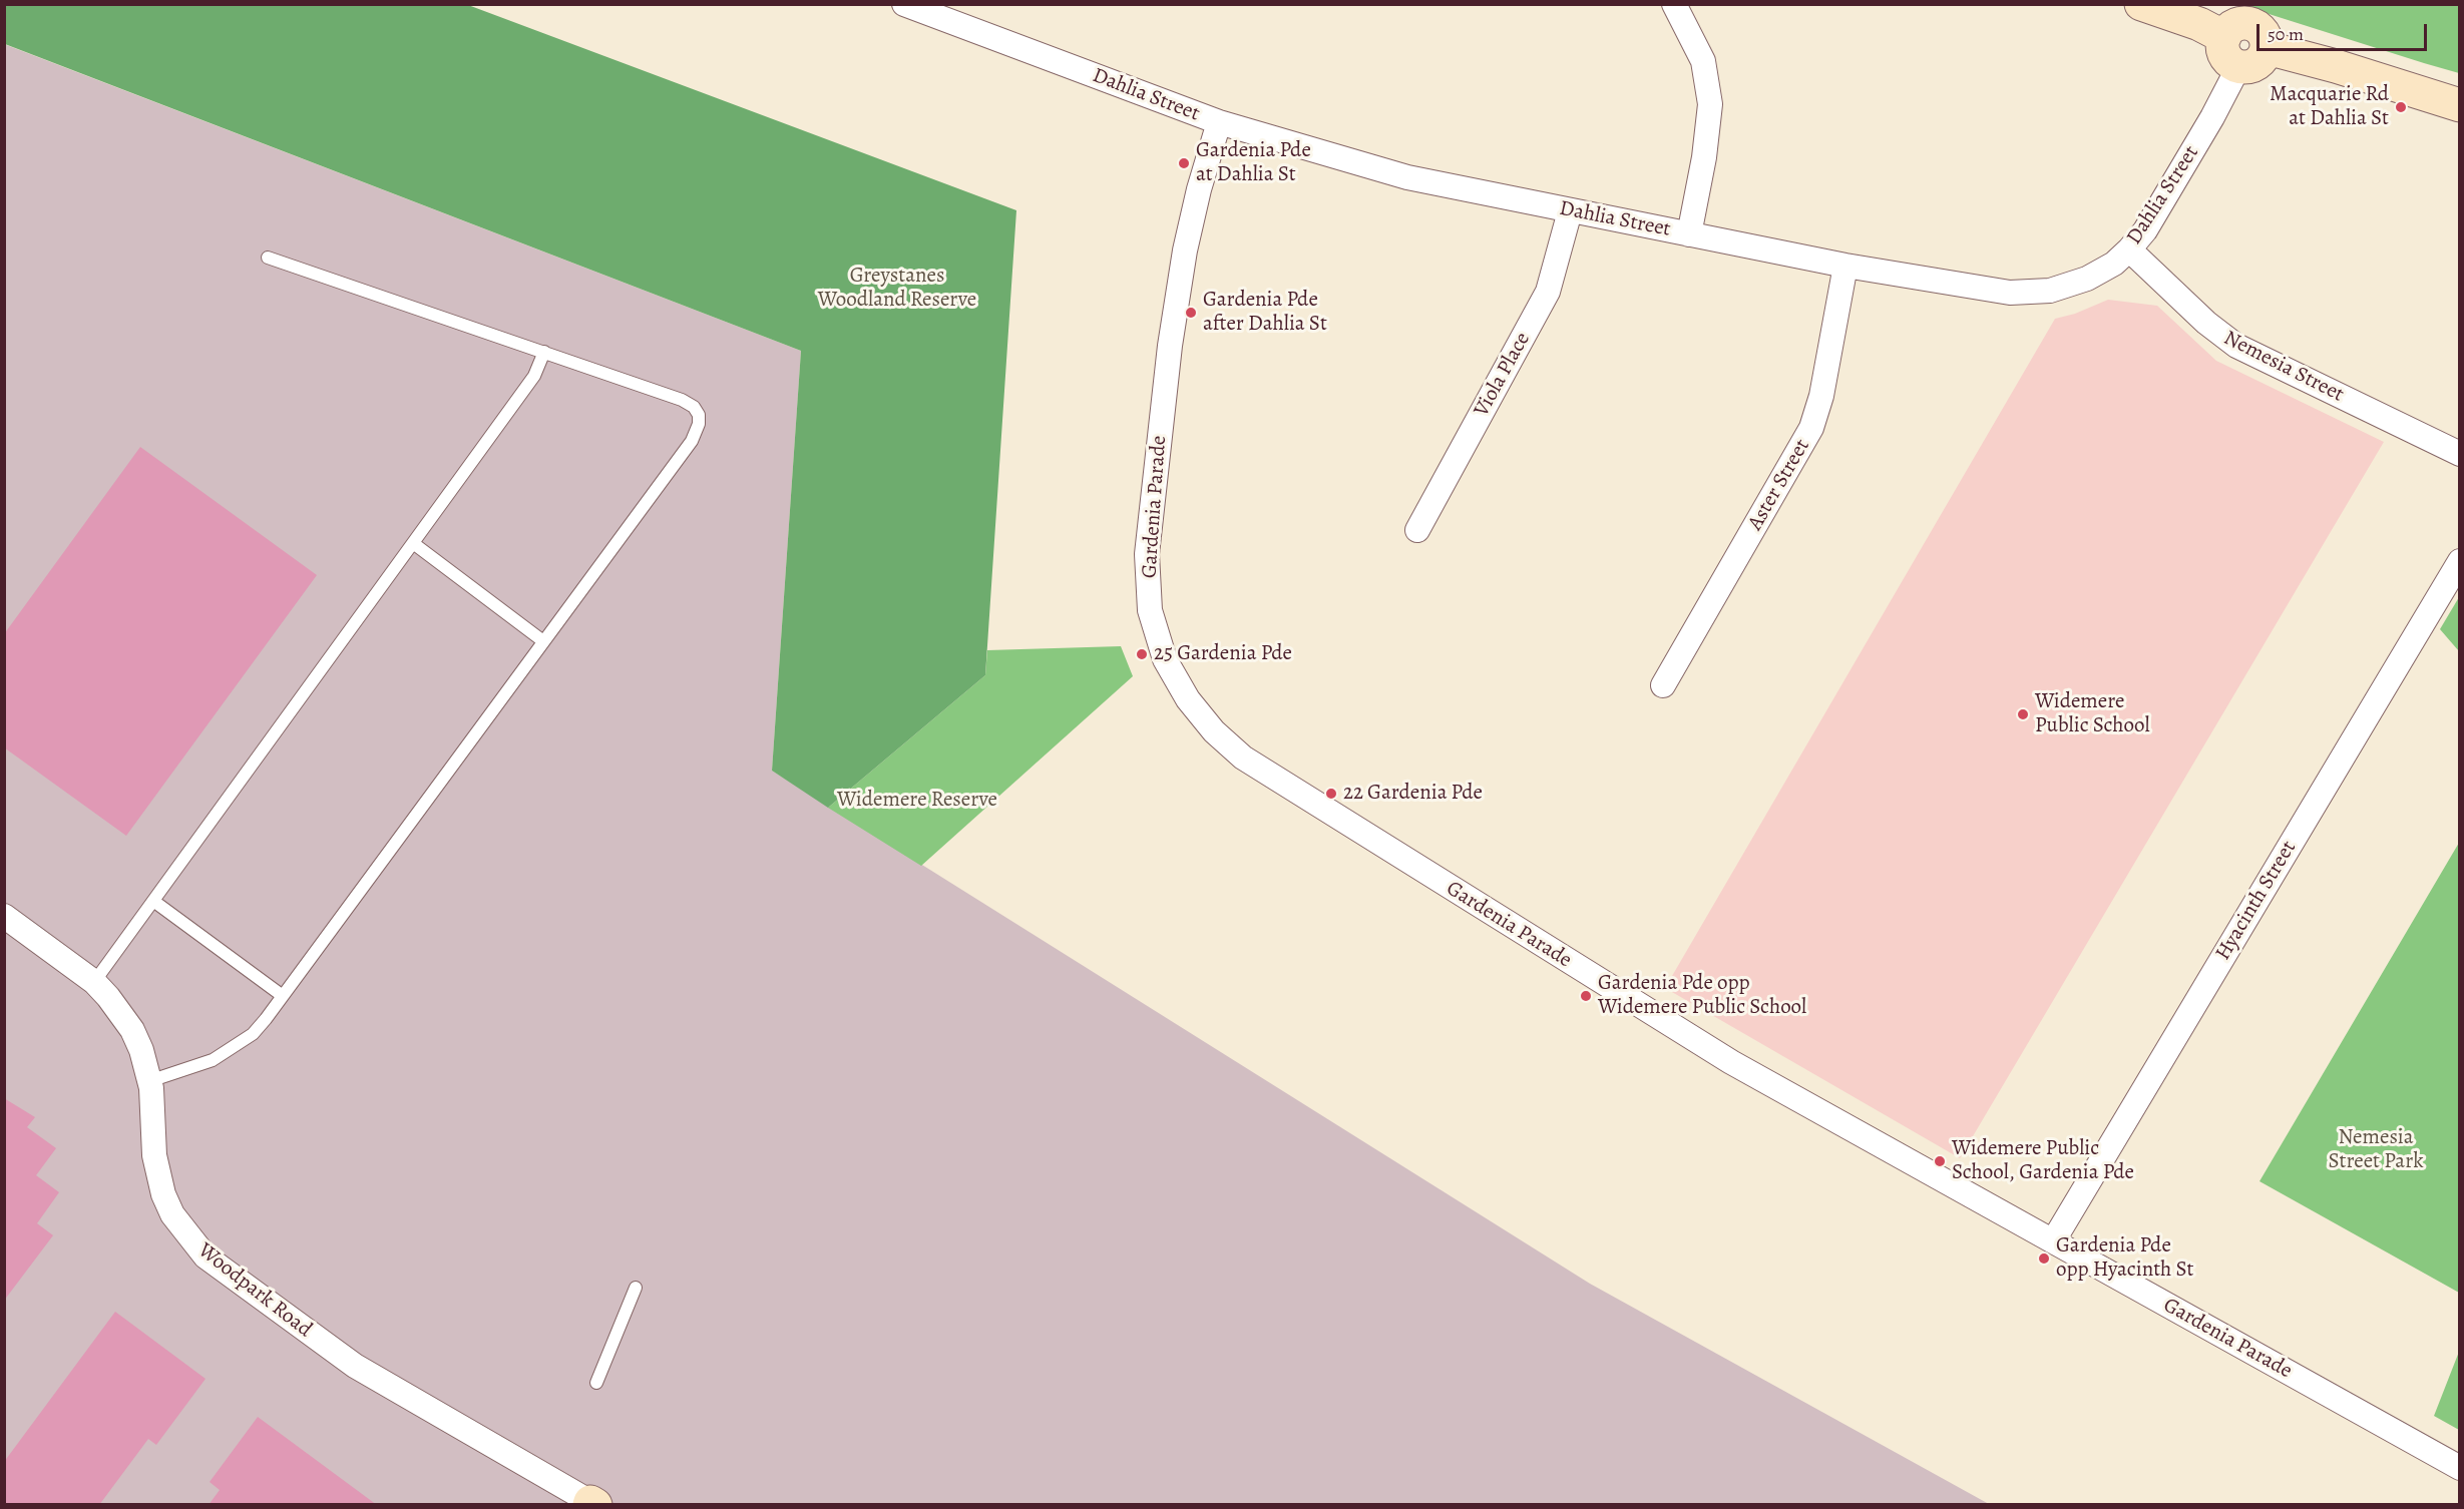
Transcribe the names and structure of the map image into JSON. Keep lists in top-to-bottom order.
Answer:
{
  "streets": {
    "street": [
      "Dahlia Street",
      "Nemesia Street",
      "Viola Place",
      "Aster Street",
      "Gardenia Parade",
      "Hyacinth Street",
      "Woodpark Road"
    ]
  },
  "crossings": [
    ["Dahlia Street", "Nemesia Street"],
    ["Dahlia Street", "Viola Place"],
    ["Dahlia Street", "Aster Street"],
    ["Dahlia Street", "Gardenia Parade"],
    ["Gardenia Parade", "Hyacinth Street"]
  ],
  "parks": ["Greystanes Woodland Reserve", "Widemere Reserve", "Nemesia Street Park"],
  "places": [
    "Macquarie Rd at Dahlia St",
    "Gardenia Pde at Dahlia St",
    "Gardenia Pde after Dahlia St",
    "25 Gardenia Pde",
    "Widemere Public School",
    "22 Gardenia Pde",
    "Gardenia Pde opp Widemere Public School",
    "Widemere Public School, Gardenia Pde",
    "Gardenia Pde opp Hyacinth St"
  ],
  "scale_bar": "50 m"
}
